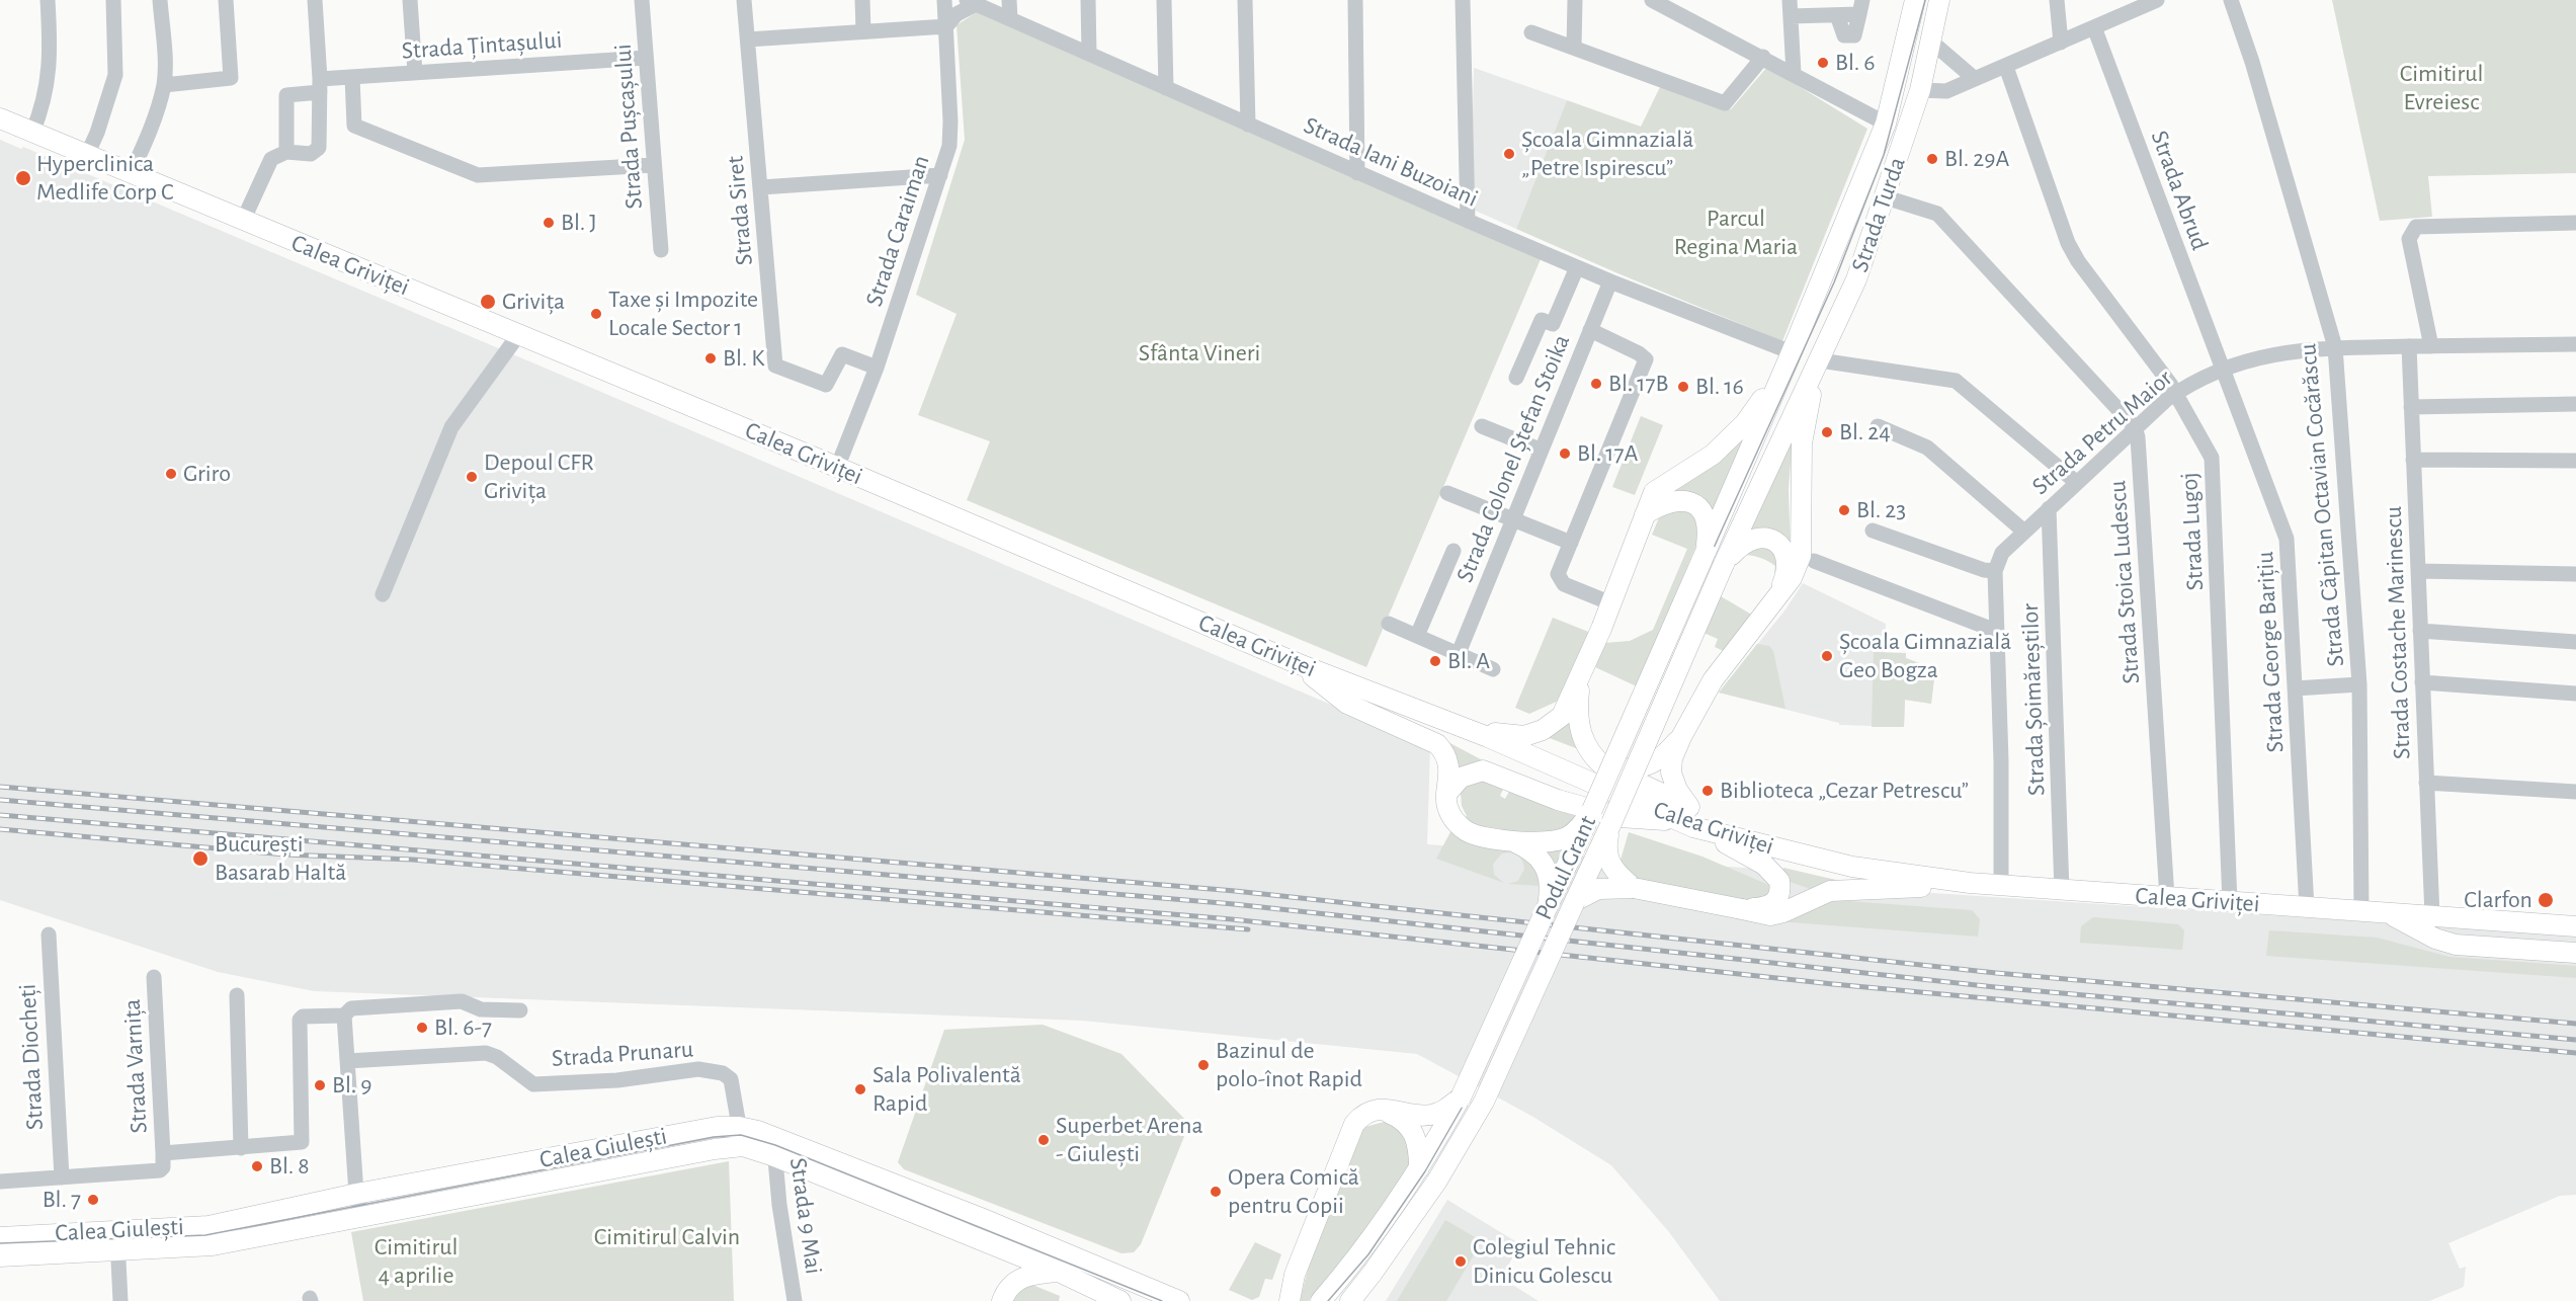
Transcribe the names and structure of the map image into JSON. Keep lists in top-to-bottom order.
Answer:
{
  "streets": {
    "main road": [
      "Strada Turda",
      "Calea Griviței",
      "Podul Grant",
      "Calea Giulești"
    ],
    "street": [
      "Strada Țintașului",
      "Strada Pușcașului",
      "Strada Iani Buzoiani",
      "Strada Abrud",
      "Strada Siret",
      "Strada Caraiman",
      "Strada Petru Maior",
      "Strada Colonel Ștefan Stoika",
      "Strada Căpitan Octavian Cocărăscu",
      "Strada Lugoj",
      "Strada Stoica Ludescu",
      "Strada Costache Marinescu",
      "Strada George Barițiu",
      "Strada Șoimăreștilor",
      "Strada Prunaru",
      "Strada Diocheți",
      "Strada Varnița",
      "Strada 9 Mai"
    ]
  },
  "crossings": [
    ["Strada Țintașului", "Strada Pușcașului"],
    ["Strada Iani Buzoiani", "Strada Turda"],
    ["Strada Iani Buzoiani", "Strada Caraiman"],
    ["Strada Iani Buzoiani", "Strada Colonel Ștefan Stoika"],
    ["Strada Abrud", "Strada Petru Maior"],
    ["Strada Abrud", "Strada George Barițiu"],
    ["Strada Siret", "Strada Caraiman"],
    ["Strada Turda", "Podul Grant"],
    ["Strada Caraiman", "Calea Griviței"],
    ["Calea Griviței", "Strada Căpitan Octavian Cocărăscu"],
    ["Calea Griviței", "Strada Lugoj"],
    ["Calea Griviței", "Strada Stoica Ludescu"],
    ["Calea Griviței", "Strada Costache Marinescu"],
    ["Calea Griviței", "Strada George Barițiu"],
    ["Calea Griviței", "Strada Șoimăreștilor"],
    ["Strada Petru Maior", "Strada Căpitan Octavian Cocărăscu"],
    ["Strada Petru Maior", "Strada Lugoj"],
    ["Strada Petru Maior", "Strada Stoica Ludescu"],
    ["Strada Petru Maior", "Strada Costache Marinescu"],
    ["Strada Petru Maior", "Strada George Barițiu"],
    ["Strada Petru Maior", "Strada Șoimăreștilor"],
    ["Strada Prunaru", "Calea Giulești"],
    ["Calea Giulești", "Strada 9 Mai"]
  ],
  "parks": [
    "Cimitirul Evreiesc",
    "Parcul Regina Maria",
    "Sfânta Vineri",
    "Cimitirul Calvin",
    "Cimitirul 4 aprilie"
  ],
  "places": [
    "Bl. 6",
    "Școala Gimnazială „Petre Ispirescu”",
    "Bl. 29A",
    "Hyperclinica Medlife Corp C",
    "Bl. J",
    "Grivița",
    "Taxe și Impozite Locale Sector 1",
    "Bl. K",
    "Bl. 17B",
    "Bl. 16",
    "Bl. 24",
    "Bl. 17A",
    "Griro",
    "Depoul CFR Grivița",
    "Bl. 23",
    "Școala Gimnazială Geo Bogza",
    "Bl. A",
    "Biblioteca „Cezar Petrescu”",
    "București Basarab Haltă",
    "Clarfon",
    "Bl. 6-7",
    "Bazinul de polo-înot Rapid",
    "Bl. 9",
    "Sala Polivalentă Rapid",
    "Superbet Arena - Giulești",
    "Bl. 8",
    "Opera Comică pentru Copii",
    "Bl. 7",
    "Colegiul Tehnic Dinicu Golescu"
  ]
}
